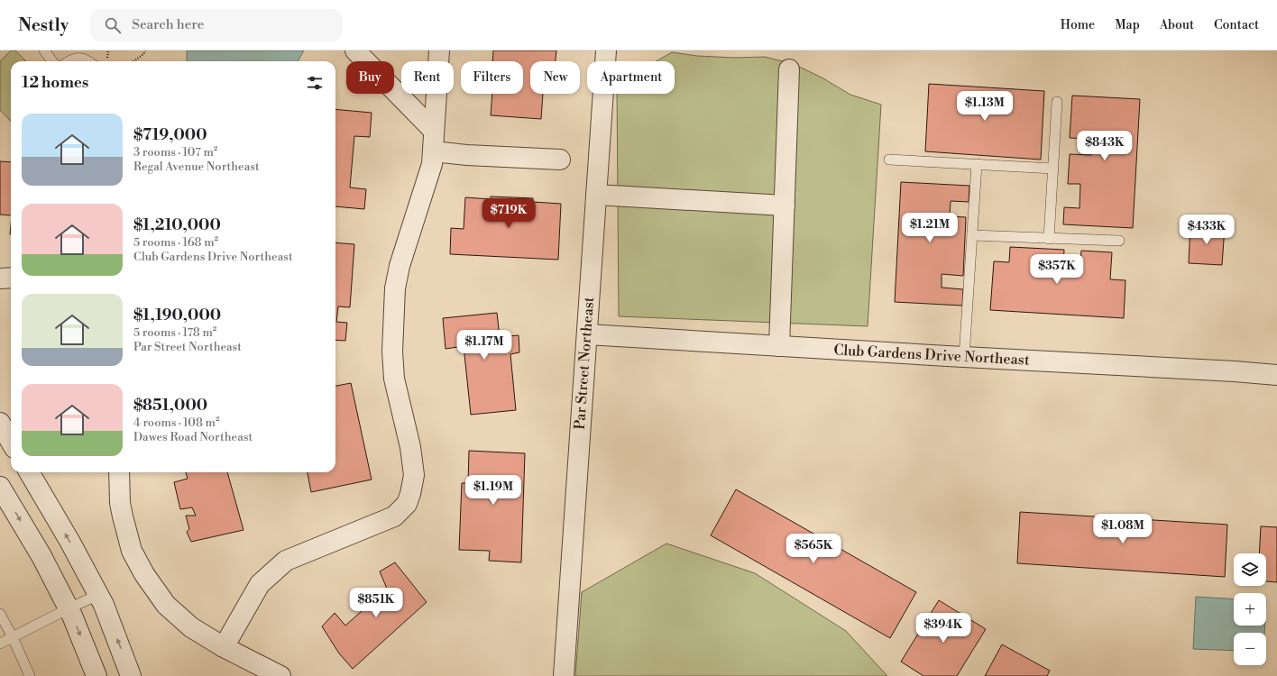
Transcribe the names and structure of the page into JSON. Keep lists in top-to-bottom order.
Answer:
{
  "streets": {
    "street": ["Club Gardens Drive Northeast", "Par Street Northeast"]
  },
  "crossings": [
    ["Club Gardens Drive Northeast", "Par Street Northeast"]
  ],
  "page": {
    "header": "Nestly",
    "search": "Search here",
    "nav": [
      "Home",
      "Map",
      "About",
      "Contact"
    ],
    "chip": [
      "Buy",
      "Rent",
      "Filters",
      "New",
      "Apartment"
    ],
    "heading": "12 homes",
    "price": [
      "$1.13M",
      "$843K",
      "$719K",
      "$1.21M",
      "$433K",
      "$357K",
      "$1.17M",
      "$1.19M",
      "$1.08M",
      "$565K",
      "$851K",
      "$394K"
    ],
    "list": [
      {
        "name": "$719,000",
        "note": "3 rooms · 107 m² · Regal Avenue Northeast"
      },
      {
        "name": "$1,210,000",
        "note": "5 rooms · 168 m² · Club Gardens Drive Northeast"
      },
      {
        "name": "$1,190,000",
        "note": "5 rooms · 178 m² · Par Street Northeast"
      },
      {
        "name": "$851,000",
        "note": "4 rooms · 108 m² · Dawes Road Northeast"
      }
    ],
    "map_buttons": ["+", "−"]
  }
}
